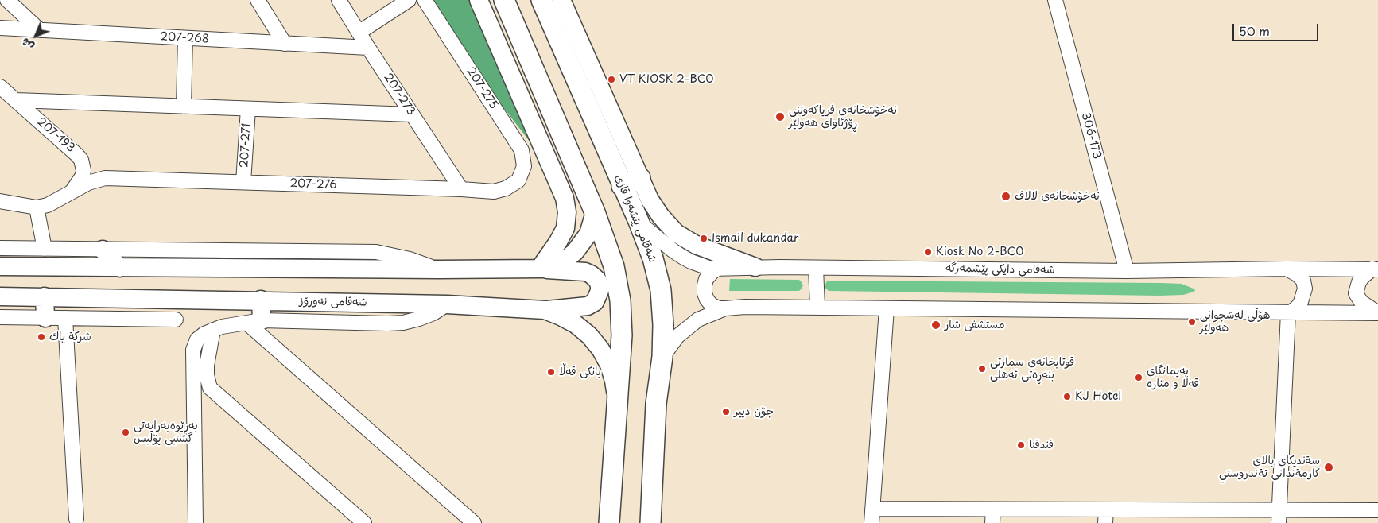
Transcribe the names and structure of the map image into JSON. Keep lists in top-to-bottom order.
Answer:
{
  "streets": {
    "highway": ["شەقامی پێشەوا قازی"],
    "main road": ["شەقامی نەورۆز"],
    "street": [
      "207-268",
      "207-275",
      "207-273",
      "207-193",
      "306-173",
      "207-271",
      "207-276",
      "شەقامی دایکی پێشمەرگە"
    ]
  },
  "crossings": [
    ["207-268", "207-273"],
    ["207-275", "207-276"],
    ["207-273", "207-276"],
    ["207-193", "207-276"],
    ["306-173", "شەقامی دایکی پێشمەرگە"],
    ["207-271", "207-276"],
    ["شەقامی پێشەوا قازی", "شەقامی دایکی پێشمەرگە"]
  ],
  "places": [
    "VT KIOSK 2-BC0",
    "نەخۆشخانەی فریاکەوتنی ڕۆژئاوای هەولێر",
    "نەخۆشخانەی لالاف",
    "Ismail dukandar",
    "Kiosk No 2-BC0",
    "هۆڵی لەشجوانی هەولێر",
    "مستشفى شار",
    "شركة پاك",
    "قوتابخانەی سمارتی بنەڕەتی ئەهلی",
    "بانکی قەڵا",
    "پەیمانگای قەلا و منارە",
    "KJ Hotel",
    "جۆن دییر",
    "بەڕێوەبەرایەتی گشتیی پۆلیس",
    "فندقنا",
    "سةنديكاى بالاى كارمةندانى تةندروستي"
  ],
  "scale_bar": "50 m",
  "north": "bottom left"
}
